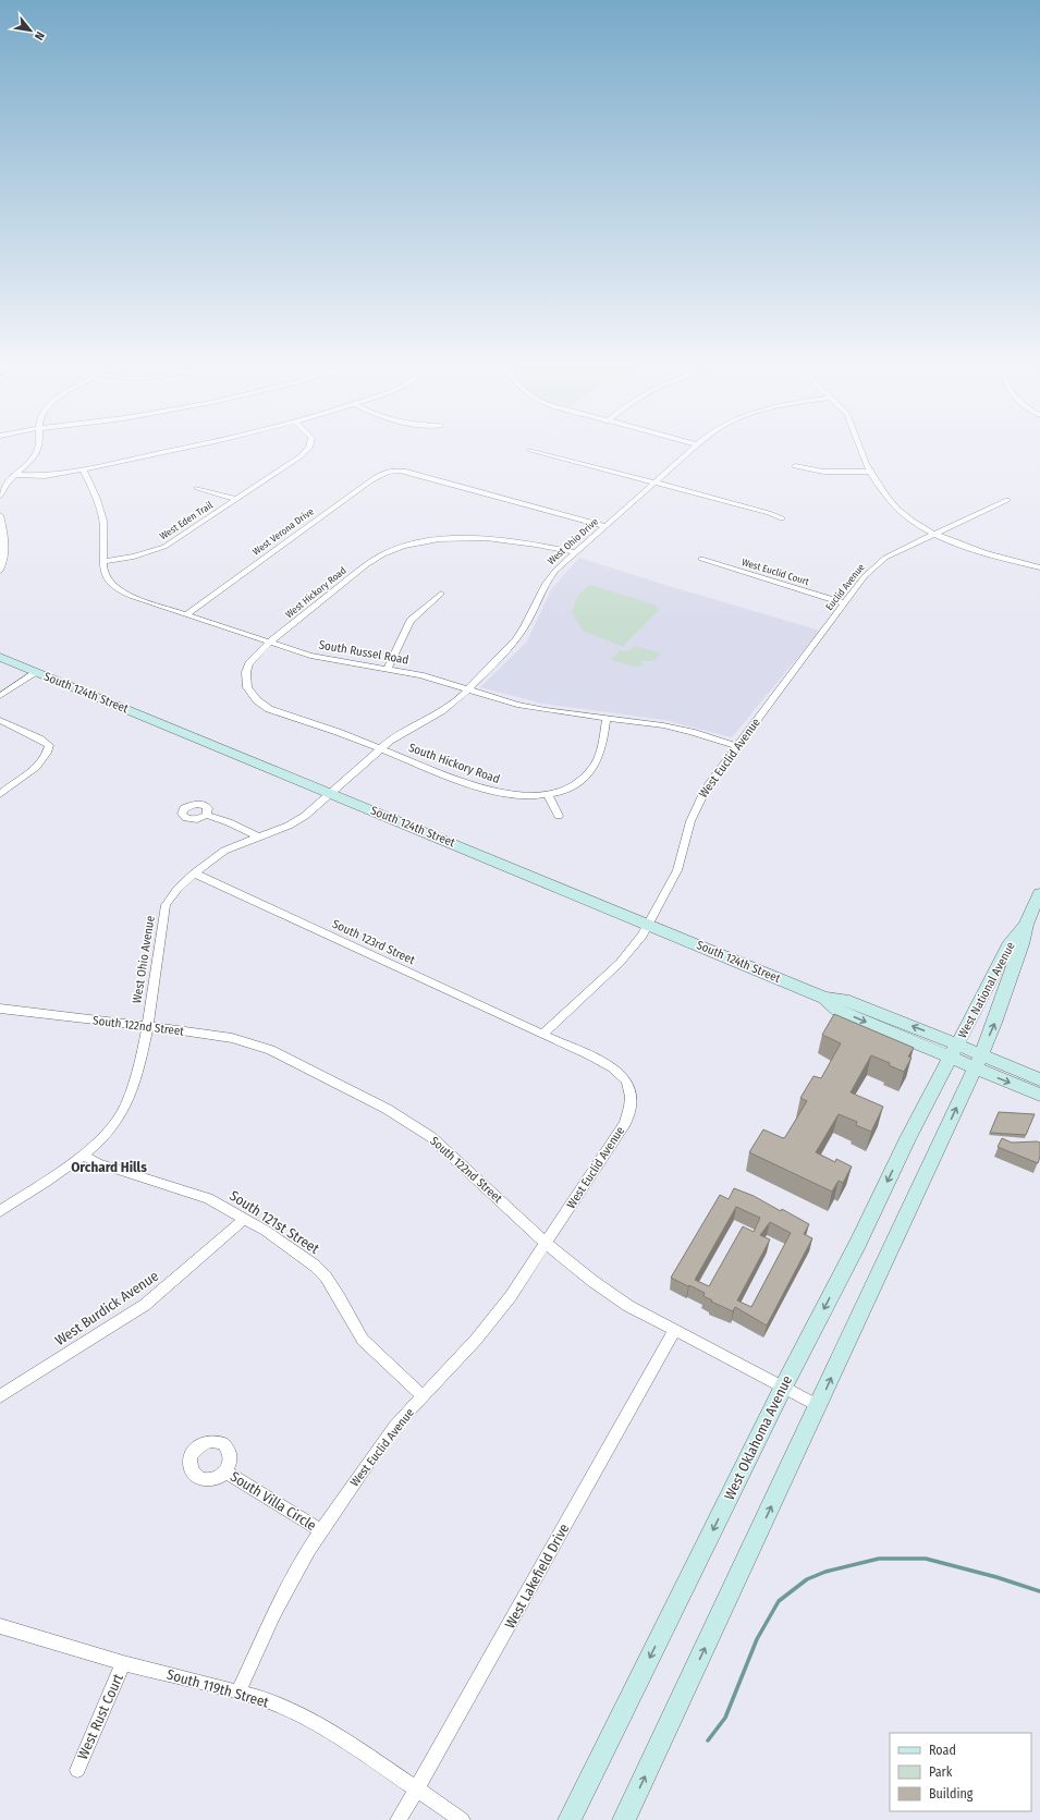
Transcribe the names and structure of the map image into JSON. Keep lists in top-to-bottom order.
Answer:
{
  "streets": {
    "main road": ["South 124th Street", "West National Avenue", "West Oklahoma Avenue"],
    "street": [
      "West Eden Trail",
      "West Verona Drive",
      "West Ohio Drive",
      "West Euclid Court",
      "Euclid Avenue",
      "West Hickory Road",
      "South Russel Road",
      "West Euclid Avenue",
      "South Hickory Road",
      "South 123rd Street",
      "West Ohio Avenue",
      "South 122nd Street",
      "South 121st Street",
      "West Burdick Avenue",
      "South Villa Circle",
      "West Lakefield Drive",
      "South 119th Street",
      "West Rust Court"
    ]
  },
  "crossings": [
    ["West Eden Trail", "South Russel Road"],
    ["West Verona Drive", "West Ohio Drive"],
    ["West Verona Drive", "South Russel Road"],
    ["West Ohio Drive", "West Hickory Road"],
    ["West Ohio Drive", "South Russel Road"],
    ["West Ohio Drive", "South 124th Street"],
    ["West Ohio Drive", "South Hickory Road"],
    ["West Ohio Drive", "West Ohio Avenue"],
    ["West Euclid Court", "Euclid Avenue"],
    ["Euclid Avenue", "West Euclid Avenue"],
    ["West Hickory Road", "South Russel Road"],
    ["West Hickory Road", "South Hickory Road"],
    ["South Russel Road", "West Euclid Avenue"],
    ["South 124th Street", "West Euclid Avenue"],
    ["South 124th Street", "West Ohio Avenue"],
    ["South 124th Street", "West National Avenue"],
    ["South 124th Street", "West Oklahoma Avenue"],
    ["West Euclid Avenue", "South 123rd Street"],
    ["West Euclid Avenue", "South 122nd Street"],
    ["West Euclid Avenue", "South 121st Street"],
    ["West Euclid Avenue", "South Villa Circle"],
    ["West Euclid Avenue", "South 119th Street"],
    ["South 123rd Street", "West Ohio Avenue"],
    ["West Ohio Avenue", "South 122nd Street"],
    ["West Ohio Avenue", "South 121st Street"],
    ["West National Avenue", "West Oklahoma Avenue"],
    ["South 122nd Street", "West Oklahoma Avenue"],
    ["South 122nd Street", "West Lakefield Drive"],
    ["South 121st Street", "West Burdick Avenue"],
    ["West Lakefield Drive", "South 119th Street"],
    ["South 119th Street", "West Rust Court"]
  ],
  "districts": ["Orchard Hills"],
  "legend": ["Road", "Park", "Building"],
  "north": "bottom right"
}
